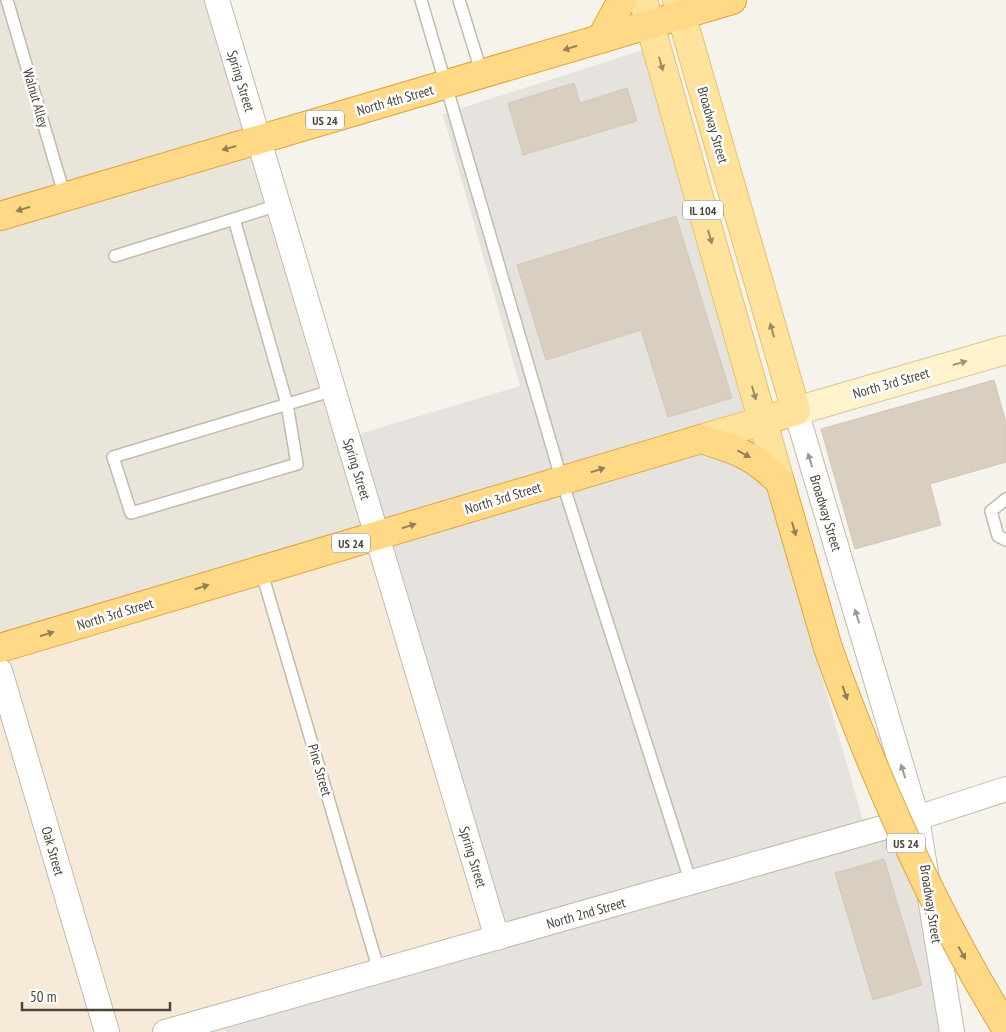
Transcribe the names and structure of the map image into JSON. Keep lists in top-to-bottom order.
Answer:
{
  "streets": {
    "highway": ["North 4th Street", "US 24", "North 3rd Street"],
    "main road": ["Broadway Street", "IL 104"],
    "street": ["Spring Street", "Oak Street", "North 2nd Street"],
    "lane": ["Walnut Alley", "Pine Street"]
  },
  "crossings": [
    ["Spring Street", "North 4th Street"],
    ["Spring Street", "North 3rd Street"],
    ["Spring Street", "North 2nd Street"],
    ["Walnut Alley", "North 4th Street"],
    ["North 4th Street", "Broadway Street"],
    ["North 4th Street", "IL 104"],
    ["US 24", "IL 104"],
    ["Broadway Street", "North 3rd Street"],
    ["Broadway Street", "North 2nd Street"],
    ["IL 104", "North 3rd Street"],
    ["North 3rd Street", "Pine Street"],
    ["Pine Street", "North 2nd Street"]
  ],
  "one_way": ["North 4th Street", "North 3rd Street"],
  "scale_bar": "50 m"
}
